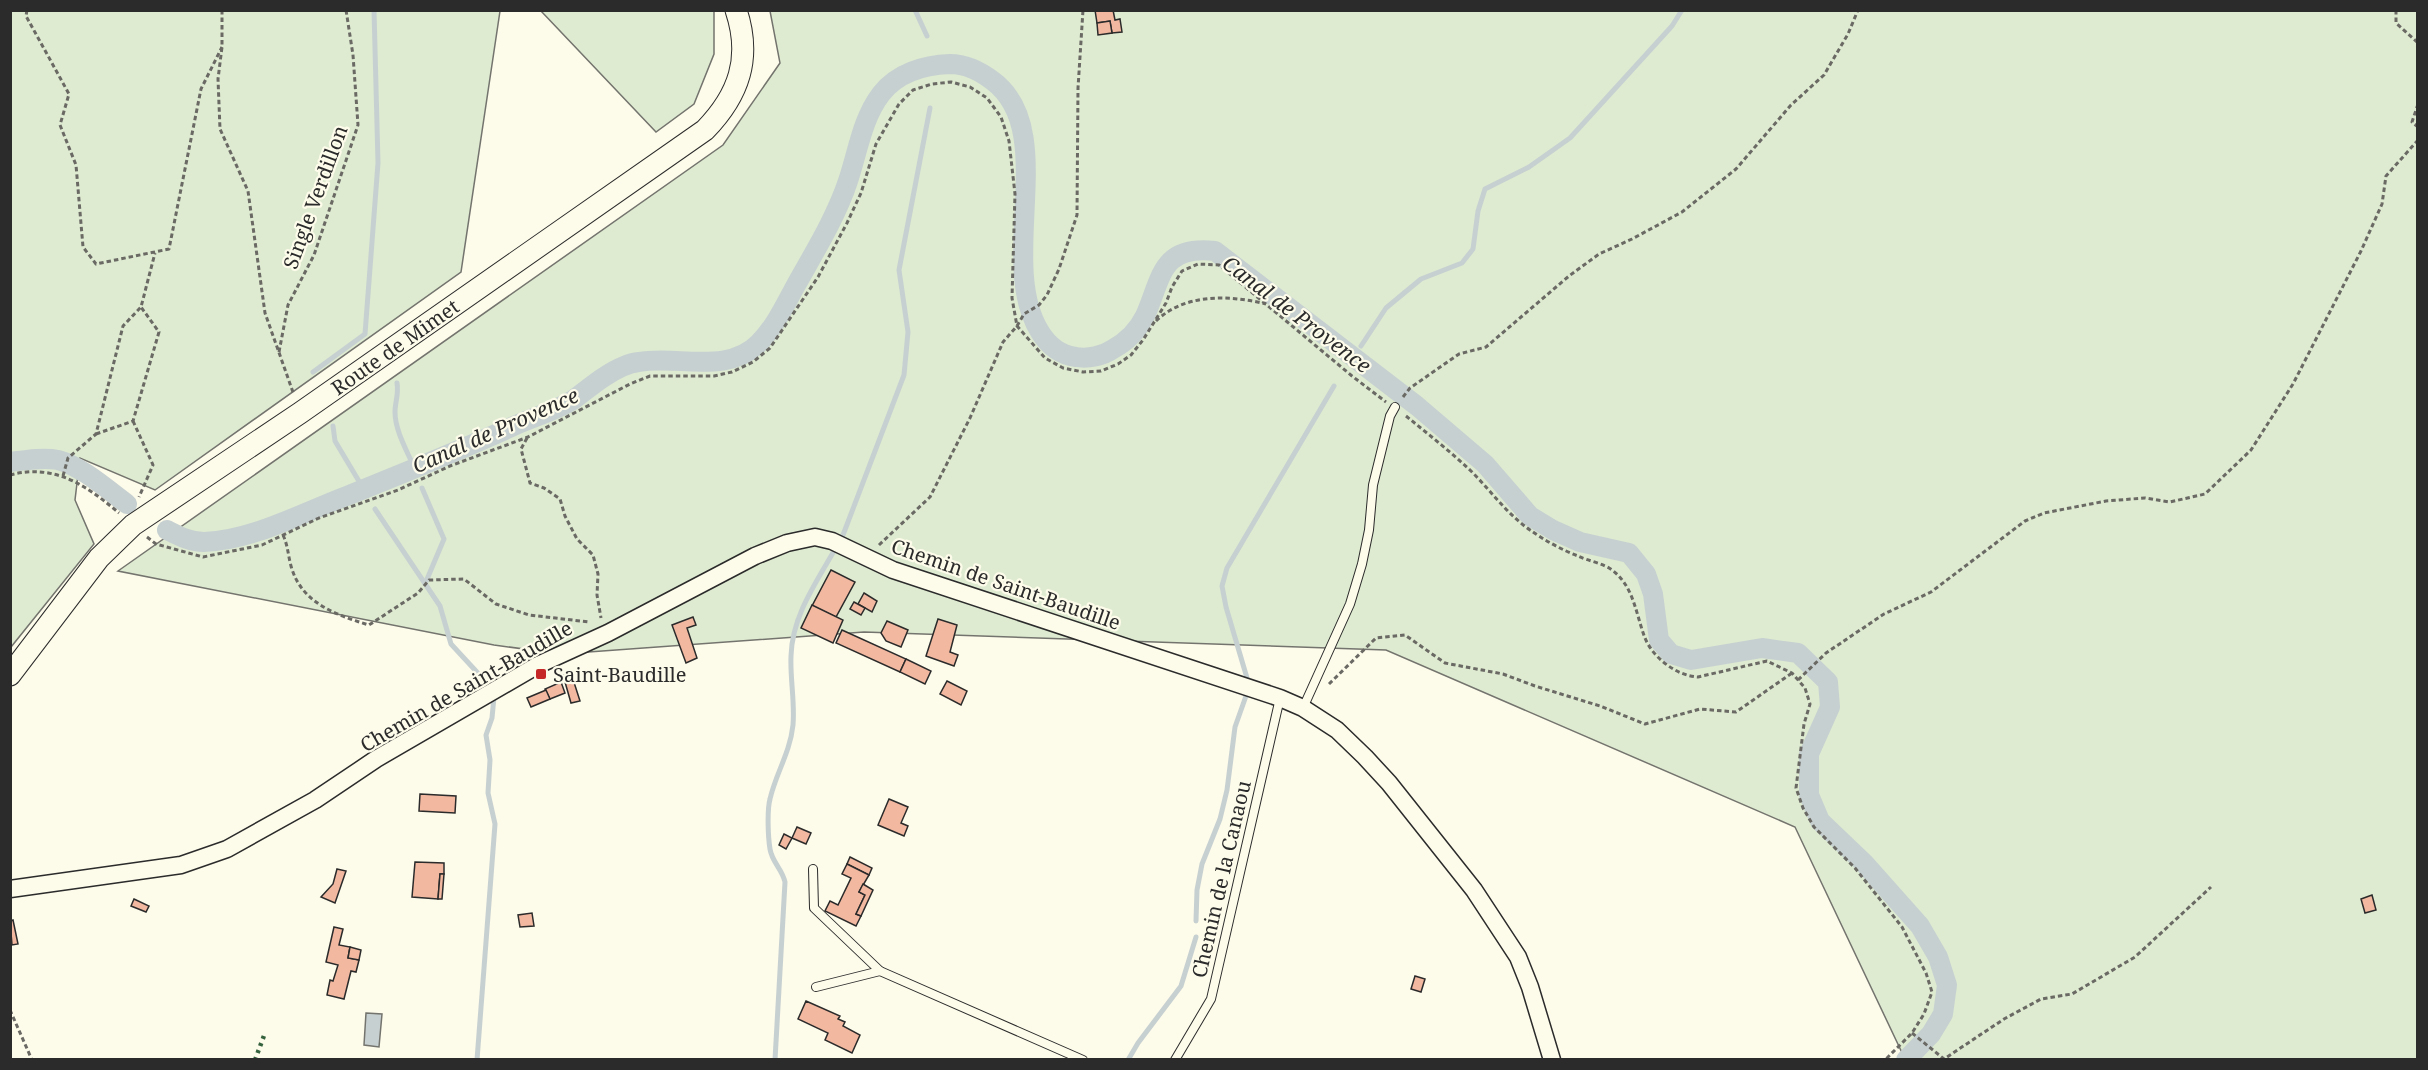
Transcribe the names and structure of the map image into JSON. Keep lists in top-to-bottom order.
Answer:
{
  "streets": {
    "street": ["Route de Mimet", "Chemin de Saint-Baudille"],
    "lane": ["Chemin de la Canaou"],
    "path": ["Single Verdillon"]
  },
  "crossings": [
    ["Chemin de Saint-Baudille", "Chemin de la Canaou"]
  ],
  "water": ["Canal de Provence"],
  "places": {
    "transit": ["Saint-Baudille"]
  }
}
